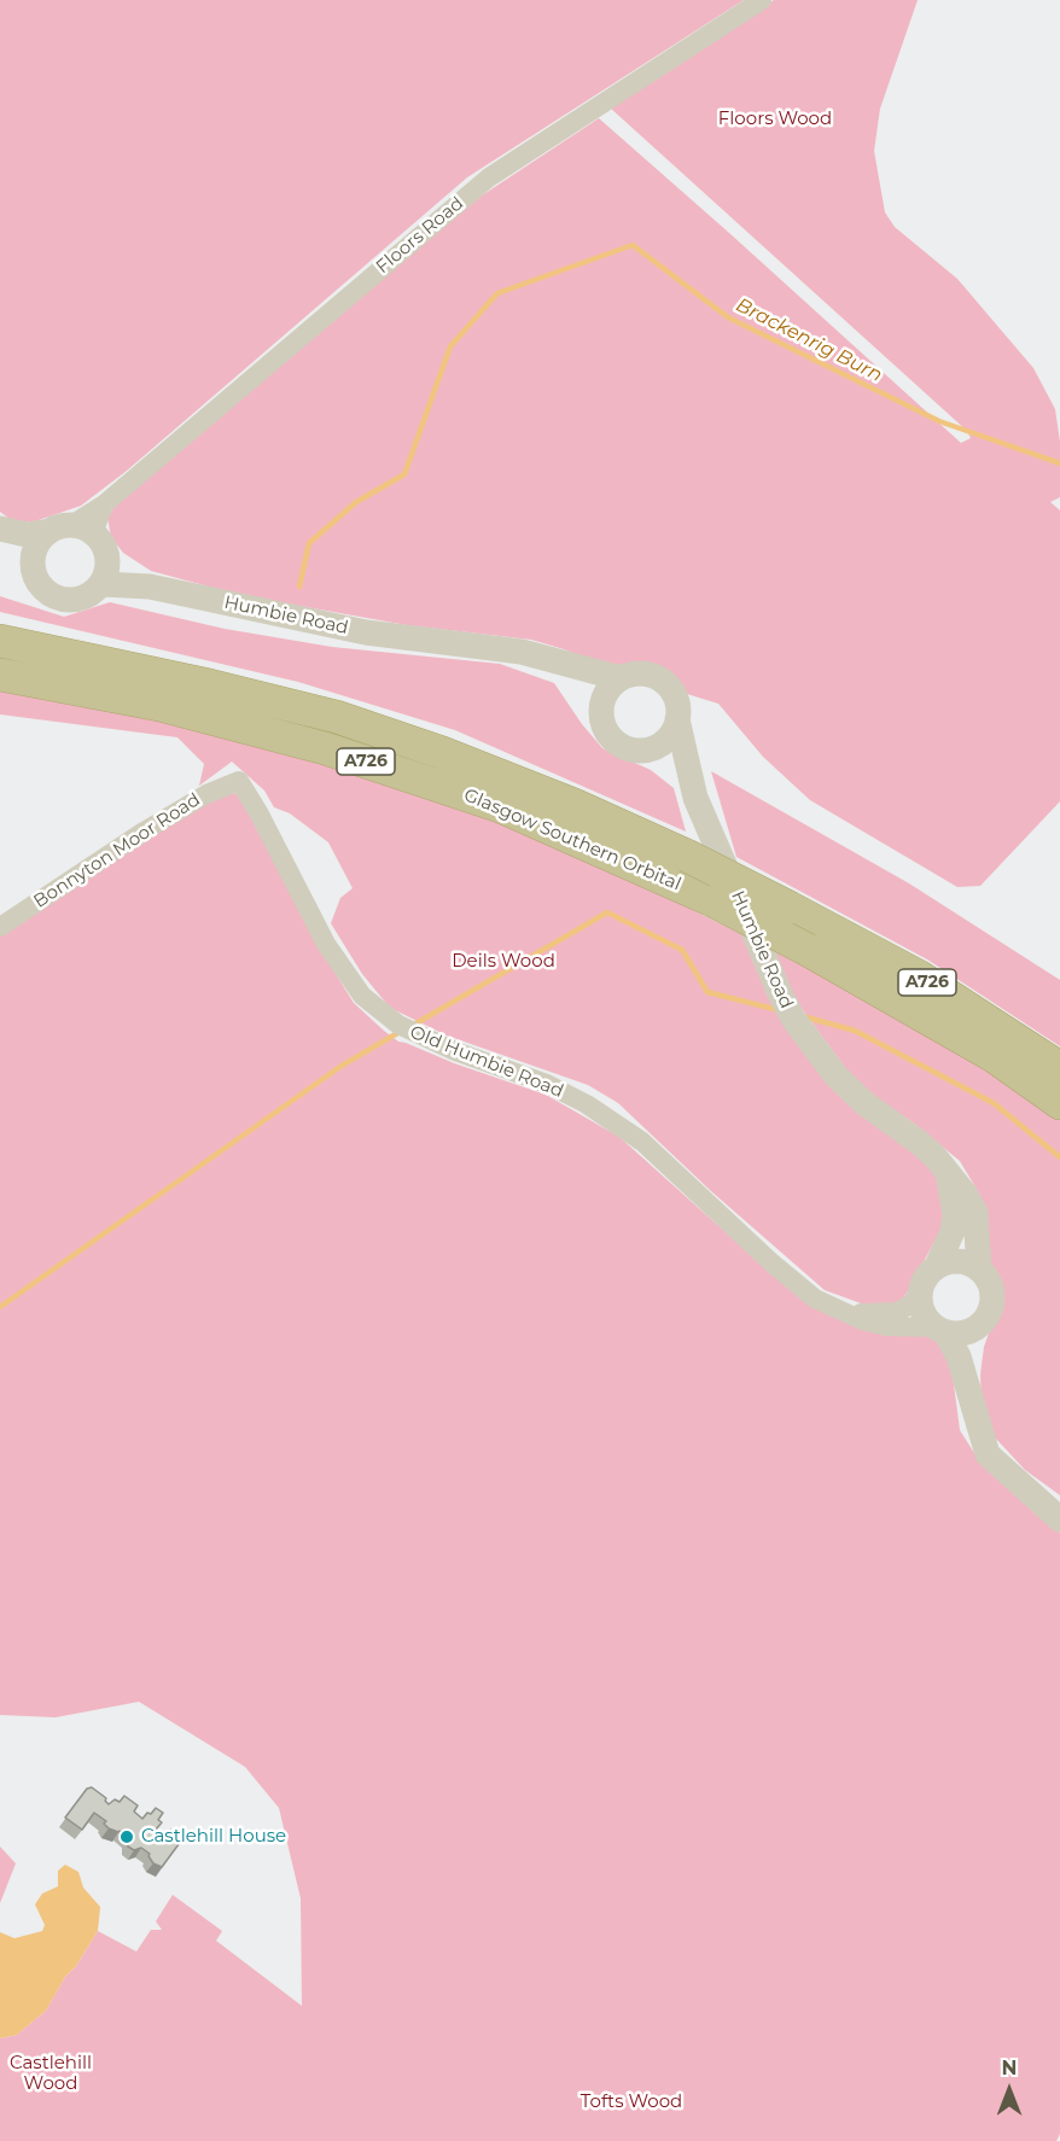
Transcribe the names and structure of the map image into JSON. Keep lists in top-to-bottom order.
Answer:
{
  "streets": {
    "highway": ["A726", "Glasgow Southern Orbital"],
    "street": [
      "Floors Road",
      "Humbie Road",
      "Bonnyton Moor Road",
      "Old Humbie Road"
    ]
  },
  "crossings": [
    ["Floors Road", "Humbie Road"],
    ["Bonnyton Moor Road", "Old Humbie Road"]
  ],
  "water": ["Brackenrig Burn"],
  "parks": [
    "Floors Wood",
    "Deils Wood",
    "Castlehill Wood",
    "Tofts Wood"
  ],
  "places": ["Castlehill House"],
  "north": "top"
}
